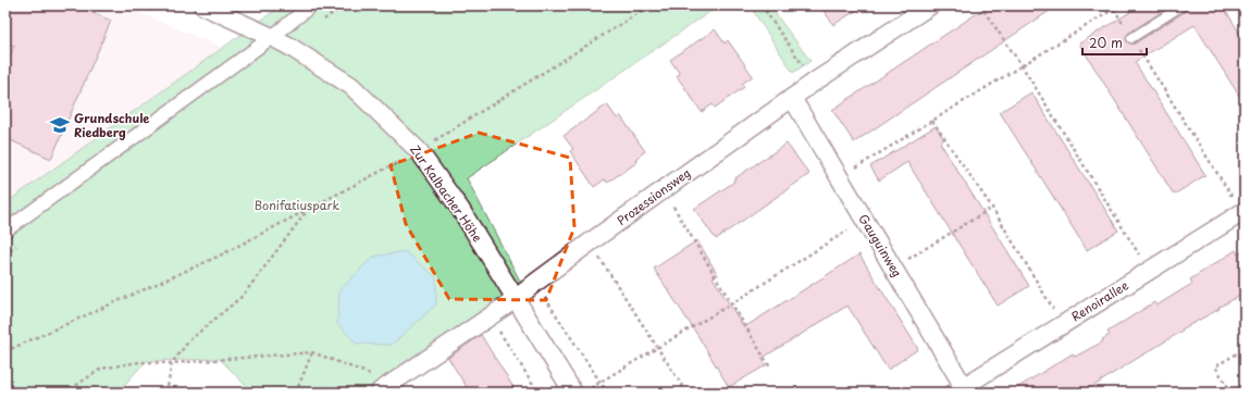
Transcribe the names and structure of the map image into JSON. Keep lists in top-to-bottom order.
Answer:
{
  "streets": {
    "street": [
      "Zur Kalbacher Höhe",
      "Prozessionsweg",
      "Gauguinweg",
      "Renoirallee"
    ]
  },
  "crossings": [
    ["Zur Kalbacher Höhe", "Prozessionsweg"],
    ["Prozessionsweg", "Gauguinweg"],
    ["Gauguinweg", "Renoirallee"]
  ],
  "parks": ["Bonifatiuspark"],
  "places": {
    "school or university": ["Grundschule Riedberg"]
  },
  "scale_bar": "20 m"
}
